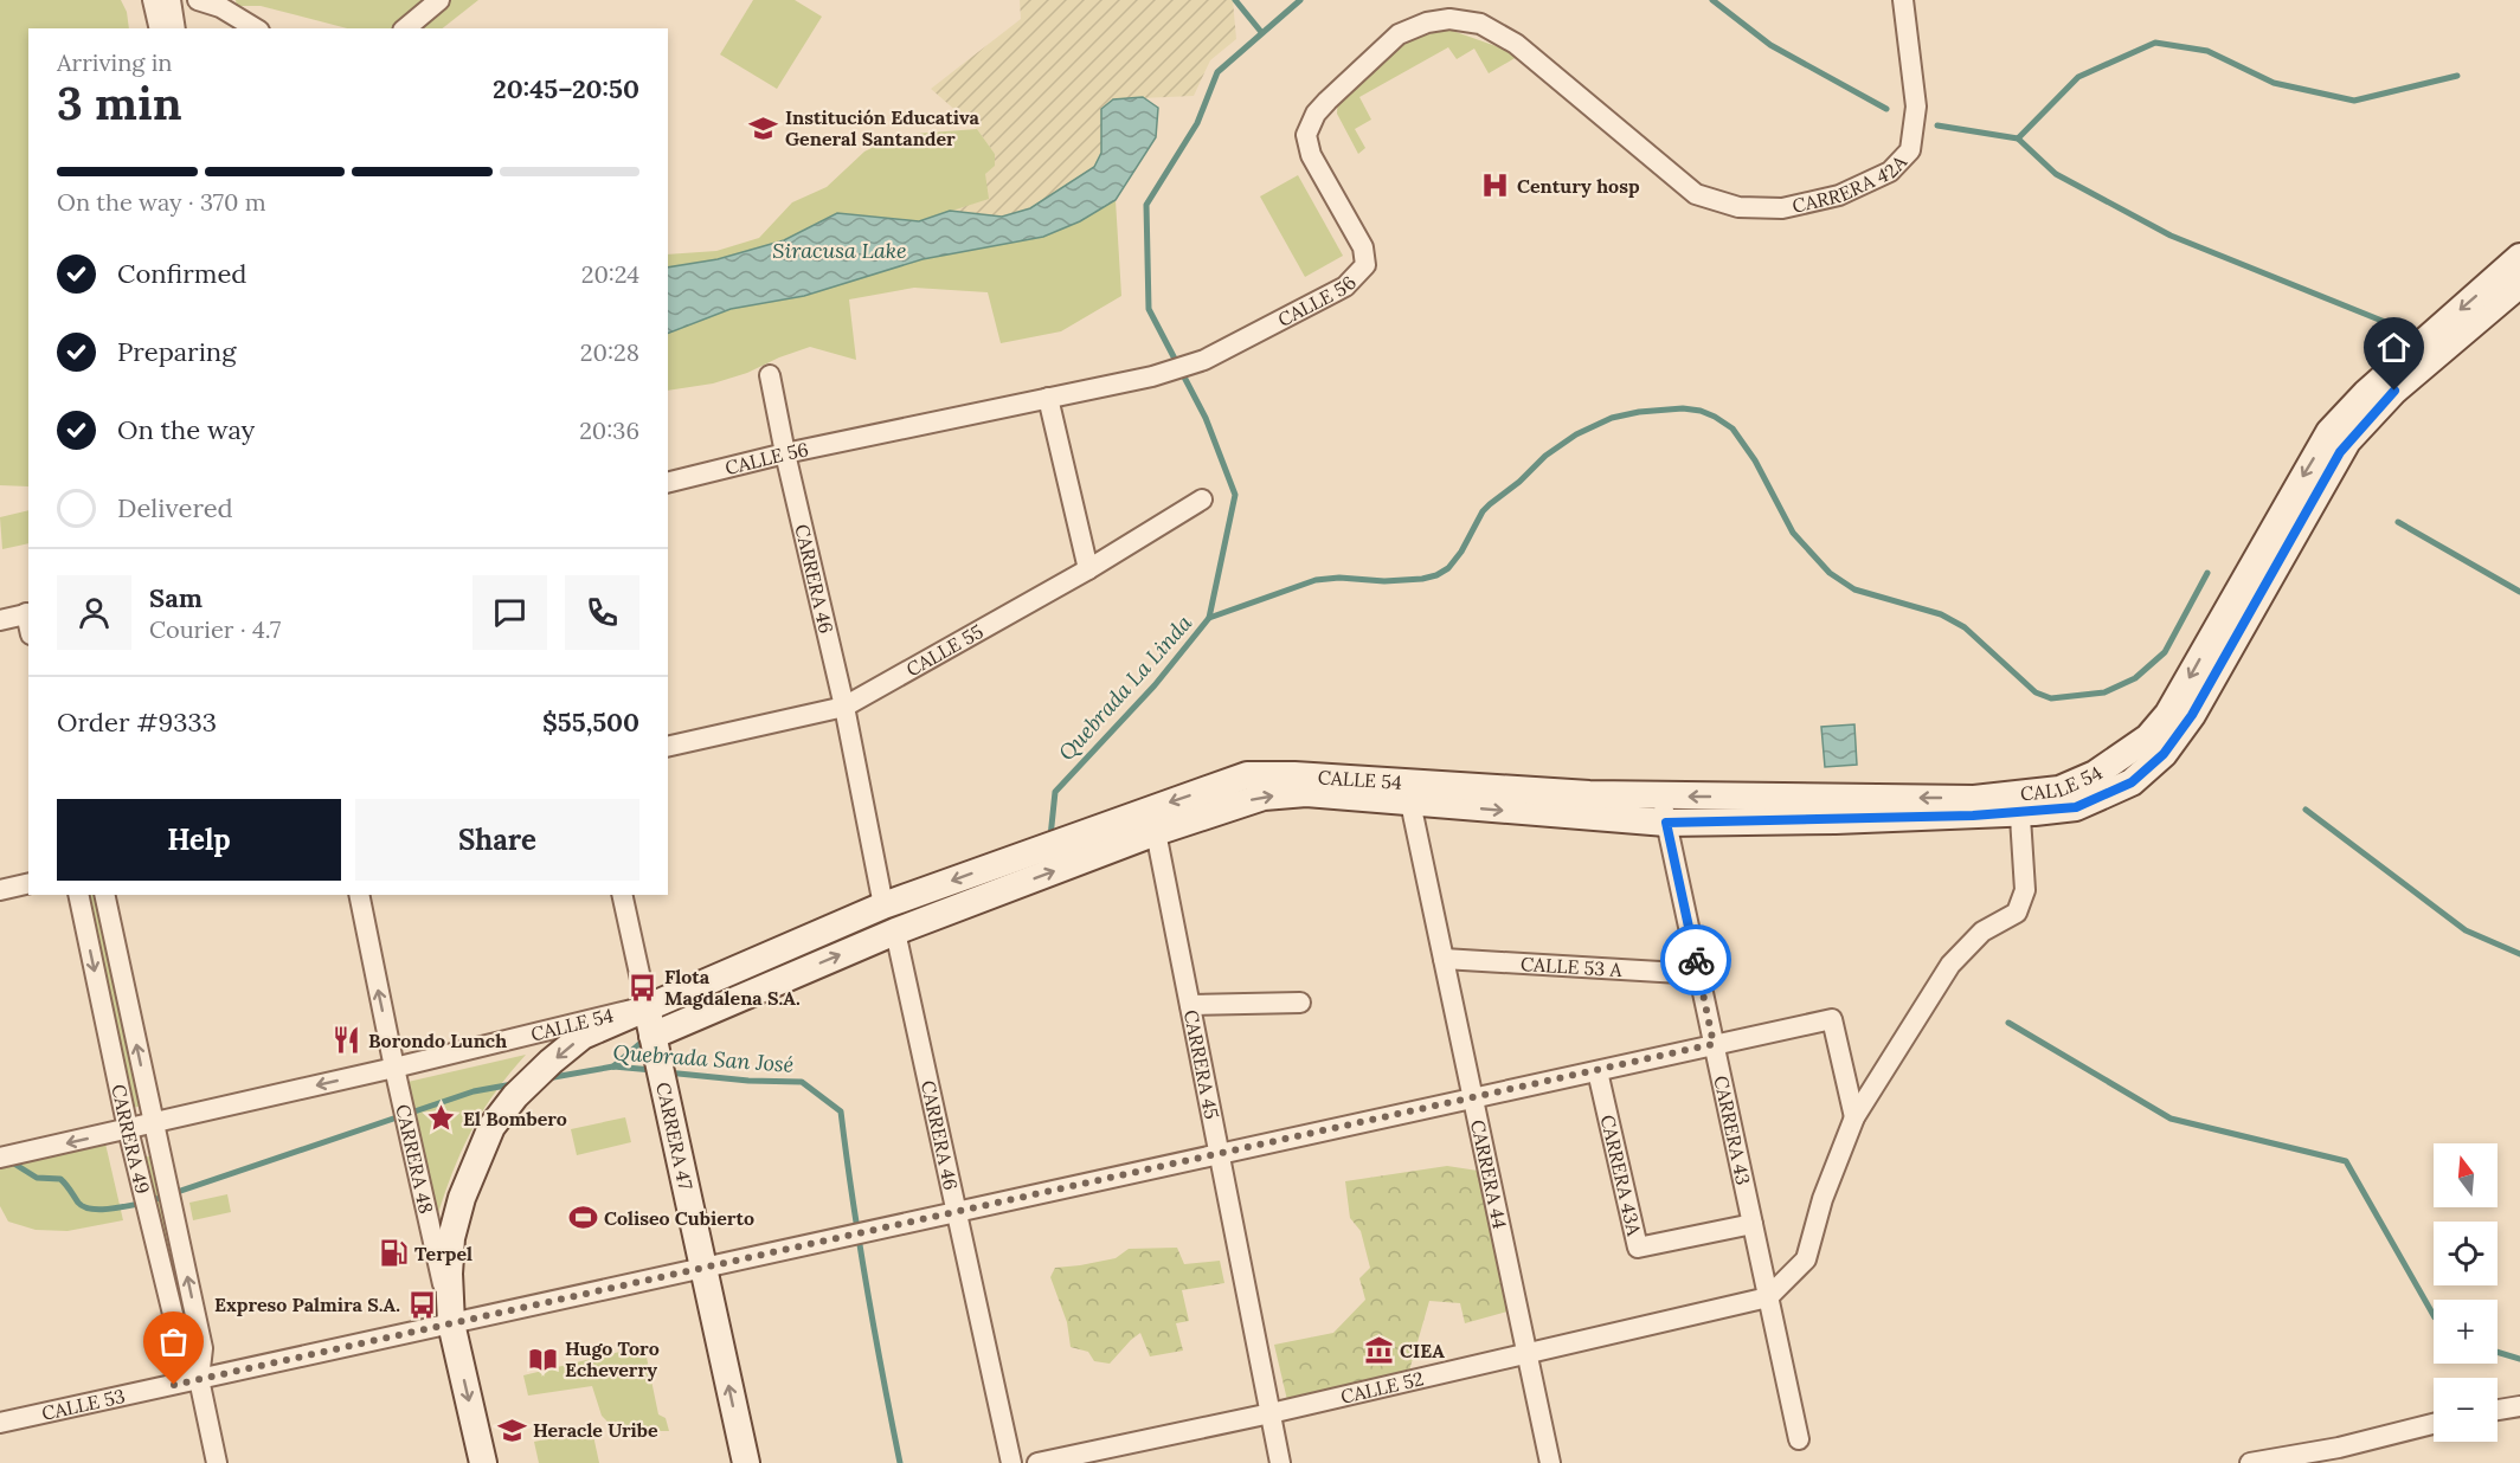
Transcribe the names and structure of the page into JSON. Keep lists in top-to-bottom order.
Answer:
{
  "streets": {
    "main road": ["CALLE 54", "CARRERA 47", "CARRERA 48"],
    "street": [
      "CARRERA 42A",
      "CALLE 56",
      "CARRERA 46",
      "CALLE 55",
      "CALLE 53 A",
      "CARRERA 45",
      "CARRERA 43",
      "CARRERA 49",
      "CARRERA 44",
      "CARRERA 43A",
      "CALLE 52",
      "CALLE 53"
    ]
  },
  "crossings": [
    ["CARRERA 42A", "CALLE 56"],
    ["CALLE 56", "CARRERA 46"],
    ["CARRERA 46", "CALLE 55"],
    ["CARRERA 46", "CALLE 54"],
    ["CARRERA 46", "CALLE 53"],
    ["CALLE 54", "CARRERA 45"],
    ["CALLE 54", "CARRERA 43"],
    ["CALLE 54", "CARRERA 47"],
    ["CALLE 54", "CARRERA 49"],
    ["CALLE 54", "CARRERA 48"],
    ["CALLE 54", "CARRERA 44"],
    ["CALLE 53 A", "CARRERA 43"],
    ["CALLE 53 A", "CARRERA 44"],
    ["CARRERA 45", "CALLE 52"],
    ["CARRERA 45", "CALLE 53"],
    ["CARRERA 43", "CARRERA 43A"],
    ["CARRERA 43", "CALLE 52"],
    ["CARRERA 43", "CALLE 53"],
    ["CARRERA 47", "CALLE 53"],
    ["CARRERA 49", "CALLE 53"],
    ["CARRERA 48", "CALLE 53"],
    ["CARRERA 44", "CALLE 52"],
    ["CARRERA 44", "CALLE 53"],
    ["CARRERA 43A", "CALLE 53"]
  ],
  "water": ["Siracusa Lake", "Quebrada La Linda", "Quebrada San José"],
  "places": {
    "school or university": ["Institución Educativa General Santander", "Heracle Uribe"],
    "hospital": ["Century hosp"],
    "bus stop": ["Flota Magdalena S.A.", "Expreso Palmira S.A."],
    "restaurant": ["Borondo Lunch"],
    "place": ["El Bombero"],
    "sports": ["Coliseo Cubierto"],
    "fuel station": ["Terpel"],
    "museum": ["CIEA"],
    "library": ["Hugo Toro Echeverry"]
  },
  "north": "top",
  "page": {
    "heading": ["3 min", "Arriving in", "20:45–20:50"],
    "panel": [
      "Sam",
      "Courier · 4.7",
      "Order #9333",
      "$55,500"
    ],
    "bar": "On the way · 370 m",
    "list": [
      ["Confirmed", "20:24"],
      ["Preparing", "20:28"],
      ["On the way", "20:36"],
      "Delivered"
    ],
    "buttons": ["Help", "Share"],
    "map_buttons": ["+", "−"]
  }
}
